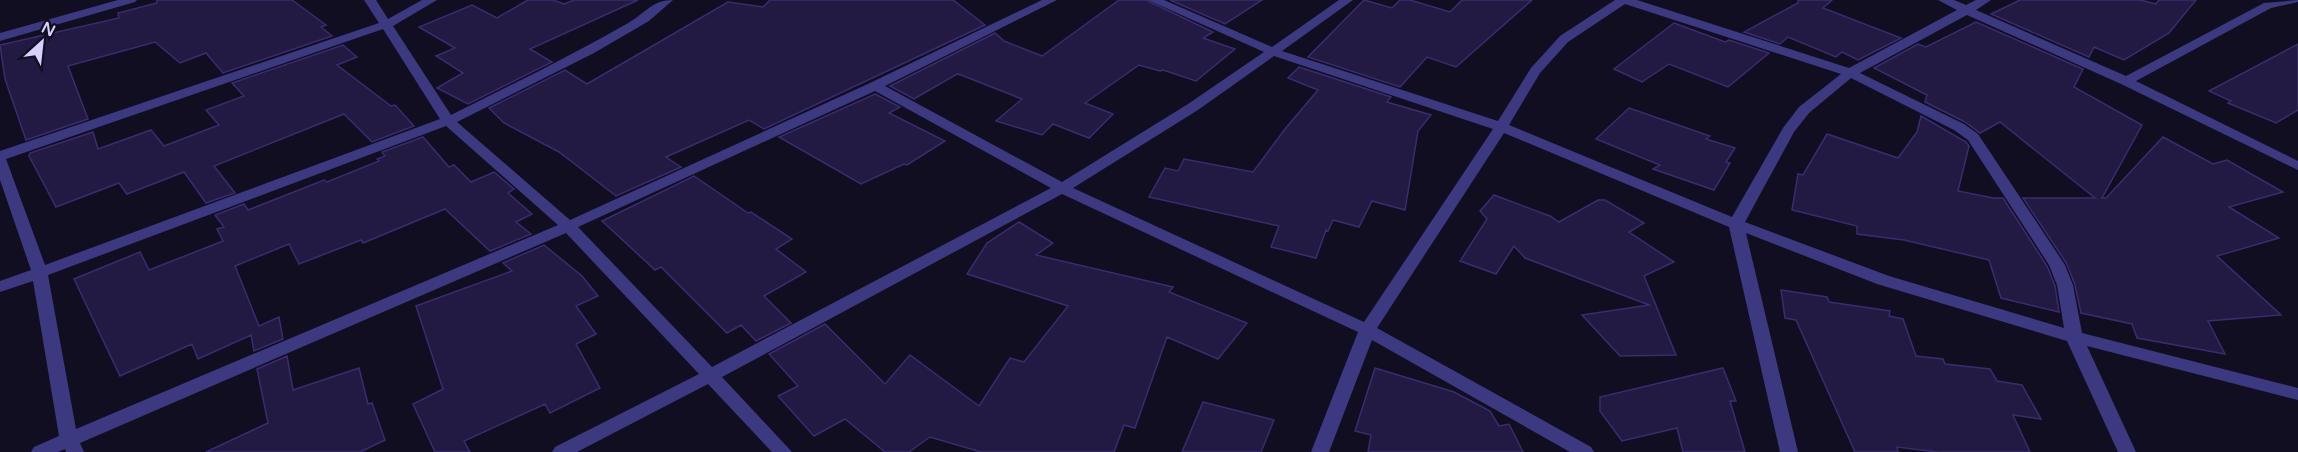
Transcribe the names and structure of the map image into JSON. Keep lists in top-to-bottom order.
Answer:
{
  "north": "top right"
}
